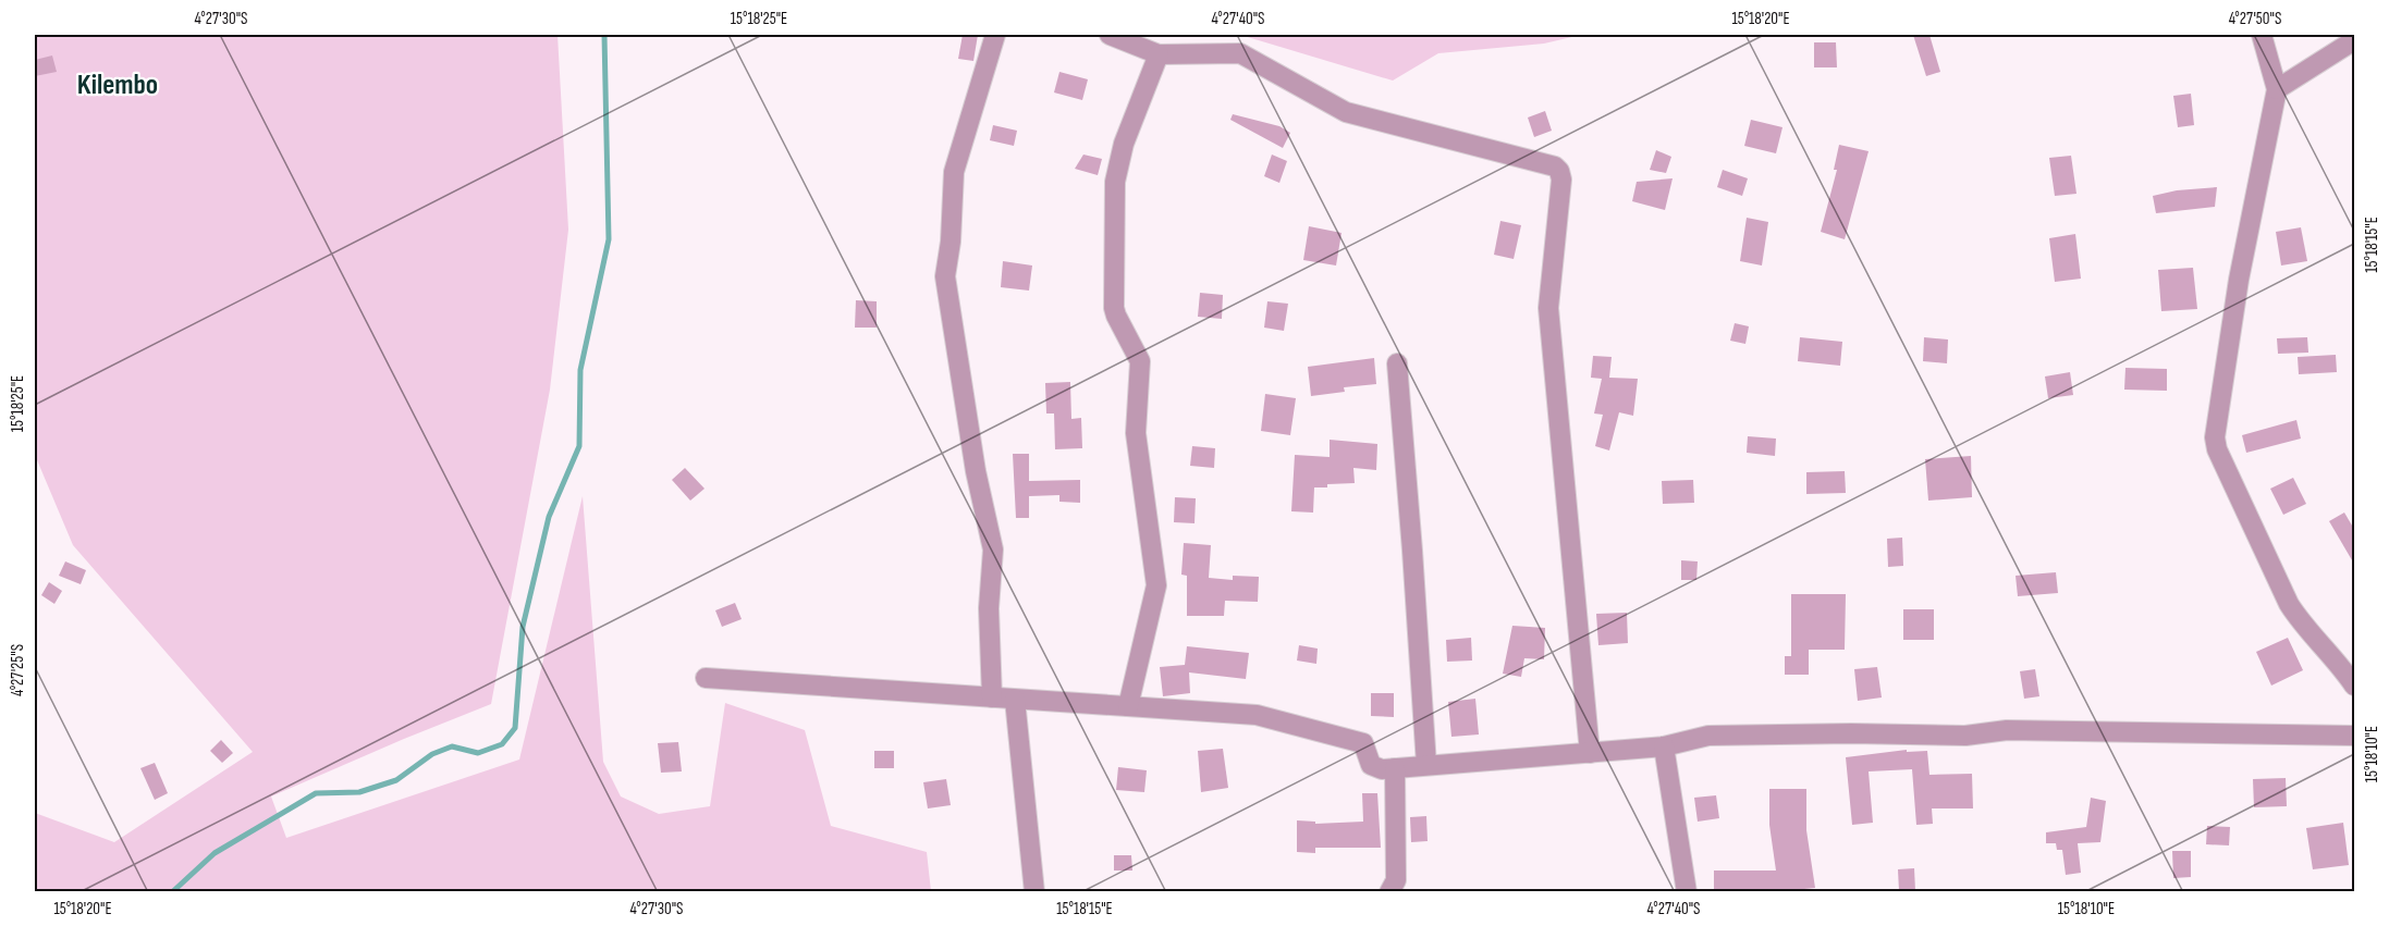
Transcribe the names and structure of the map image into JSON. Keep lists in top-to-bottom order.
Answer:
{
  "districts": ["Kilembo"],
  "coordinates": [
    "4°27'30\"S",
    "15°18'25\"E",
    "4°27'40\"S",
    "15°18'20\"E",
    "4°27'50\"S",
    "15°18'15\"E",
    "4°27'25\"S",
    "15°18'10\"E"
  ]
}
